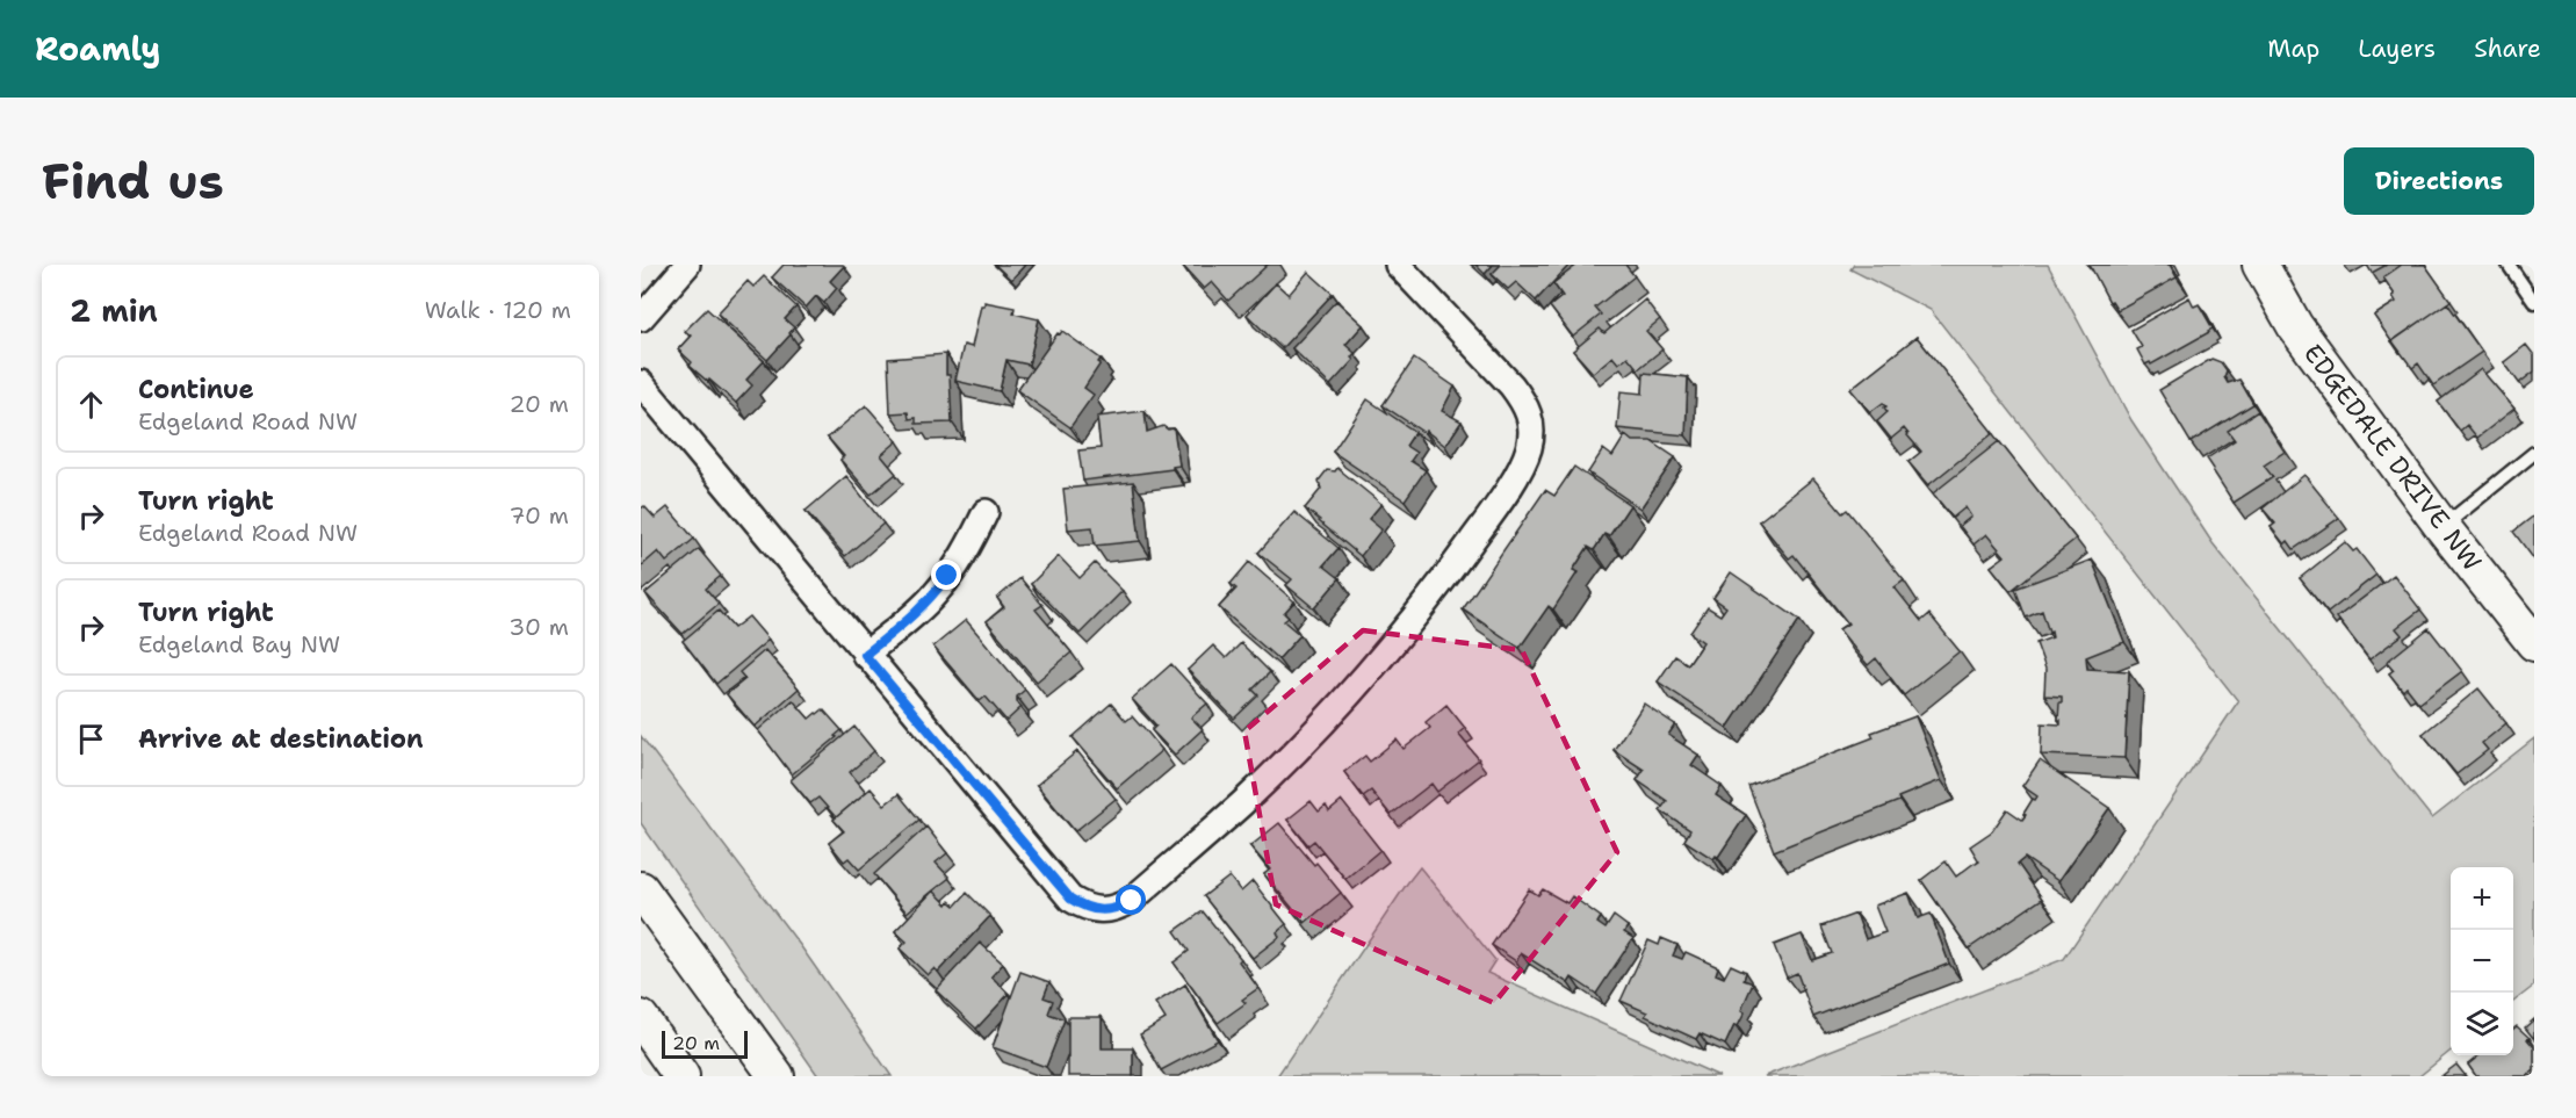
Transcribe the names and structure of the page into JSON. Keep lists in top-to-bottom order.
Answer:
{
  "streets": {
    "street": ["EDGEDALE DRIVE NW"]
  },
  "scale_bar": "20 m",
  "page": {
    "header": "Roamly",
    "nav": ["Map", "Layers", "Share"],
    "buttons": "Directions",
    "title": "Find us",
    "heading": ["2 min", "Walk · 120 m"],
    "list": [
      ["Continue", "Edgeland Road NW", "20 m"],
      ["Turn right", "Edgeland Road NW", "70 m"],
      ["Turn right", "Edgeland Bay NW", "30 m"],
      "Arrive at destination"
    ],
    "map_buttons": ["+", "−"],
    "scale": "20 m"
  }
}
